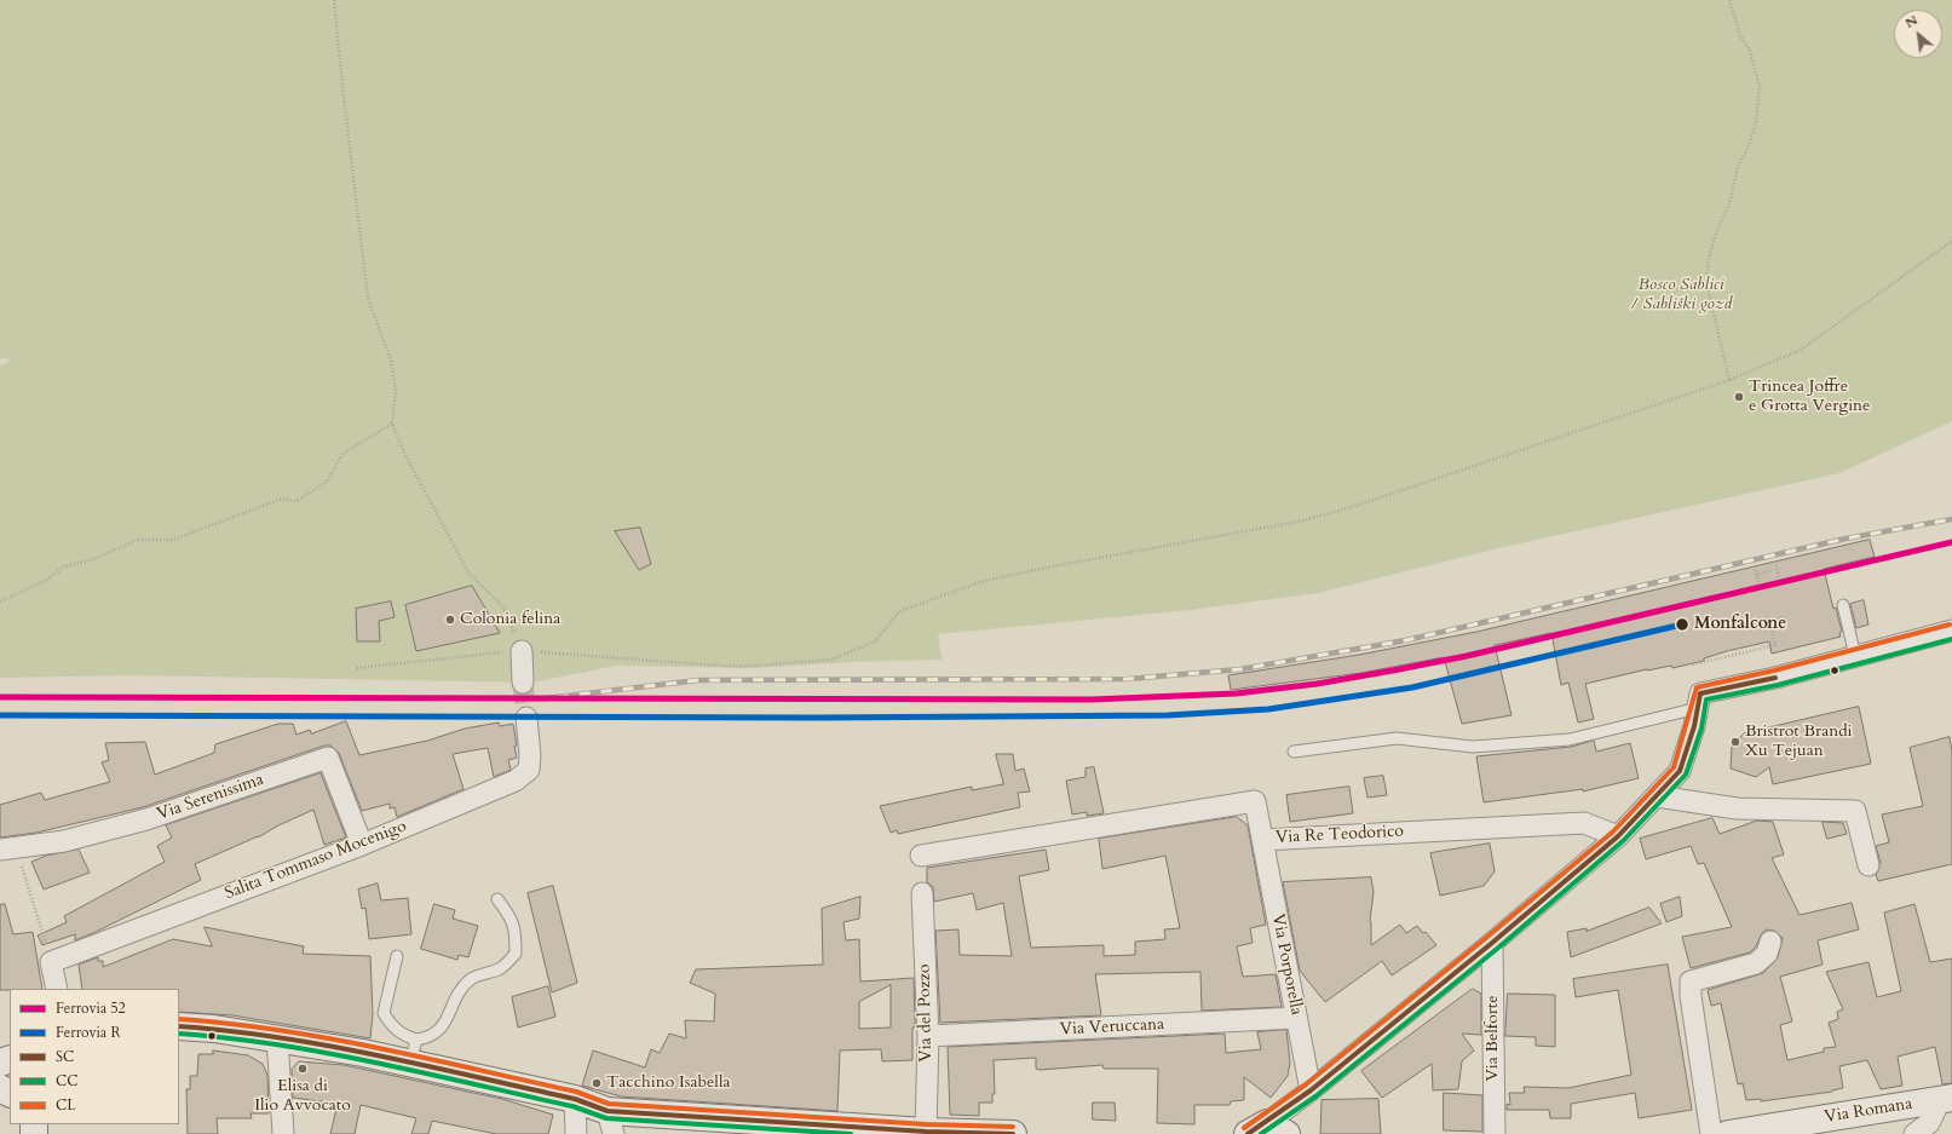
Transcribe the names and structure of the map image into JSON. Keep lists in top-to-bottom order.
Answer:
{
  "streets": {
    "street": [
      "Via Serenissima",
      "Via Re Teodorico",
      "Salita Tommaso Mocenigo",
      "Via Porporella",
      "Via del Pozzo",
      "Via Veruccana",
      "Via Belforte",
      "Via Romana"
    ]
  },
  "crossings": [
    ["Via Serenissima", "Salita Tommaso Mocenigo"],
    ["Via Re Teodorico", "Via Porporella"],
    ["Via Porporella", "Via Veruccana"],
    ["Via del Pozzo", "Via Veruccana"]
  ],
  "parks": ["Bosco Sablici / Sabliški gozd"],
  "places": [
    "Trincea Joffre e Grotta Vergine",
    "Colonia felina",
    "Monfalcone",
    "Bristrot Brandi Xu Tejuan",
    "Elisa di Ilio Avvocato",
    "Tacchino Isabella"
  ],
  "lines": [
    "rail line 52",
    "rail line R",
    "transit line CL",
    "transit line CC",
    "transit line SC"
  ],
  "legend": [
    "Ferrovia 52",
    "Ferrovia R",
    "SC",
    "CC",
    "CL"
  ],
  "north": "top left"
}
